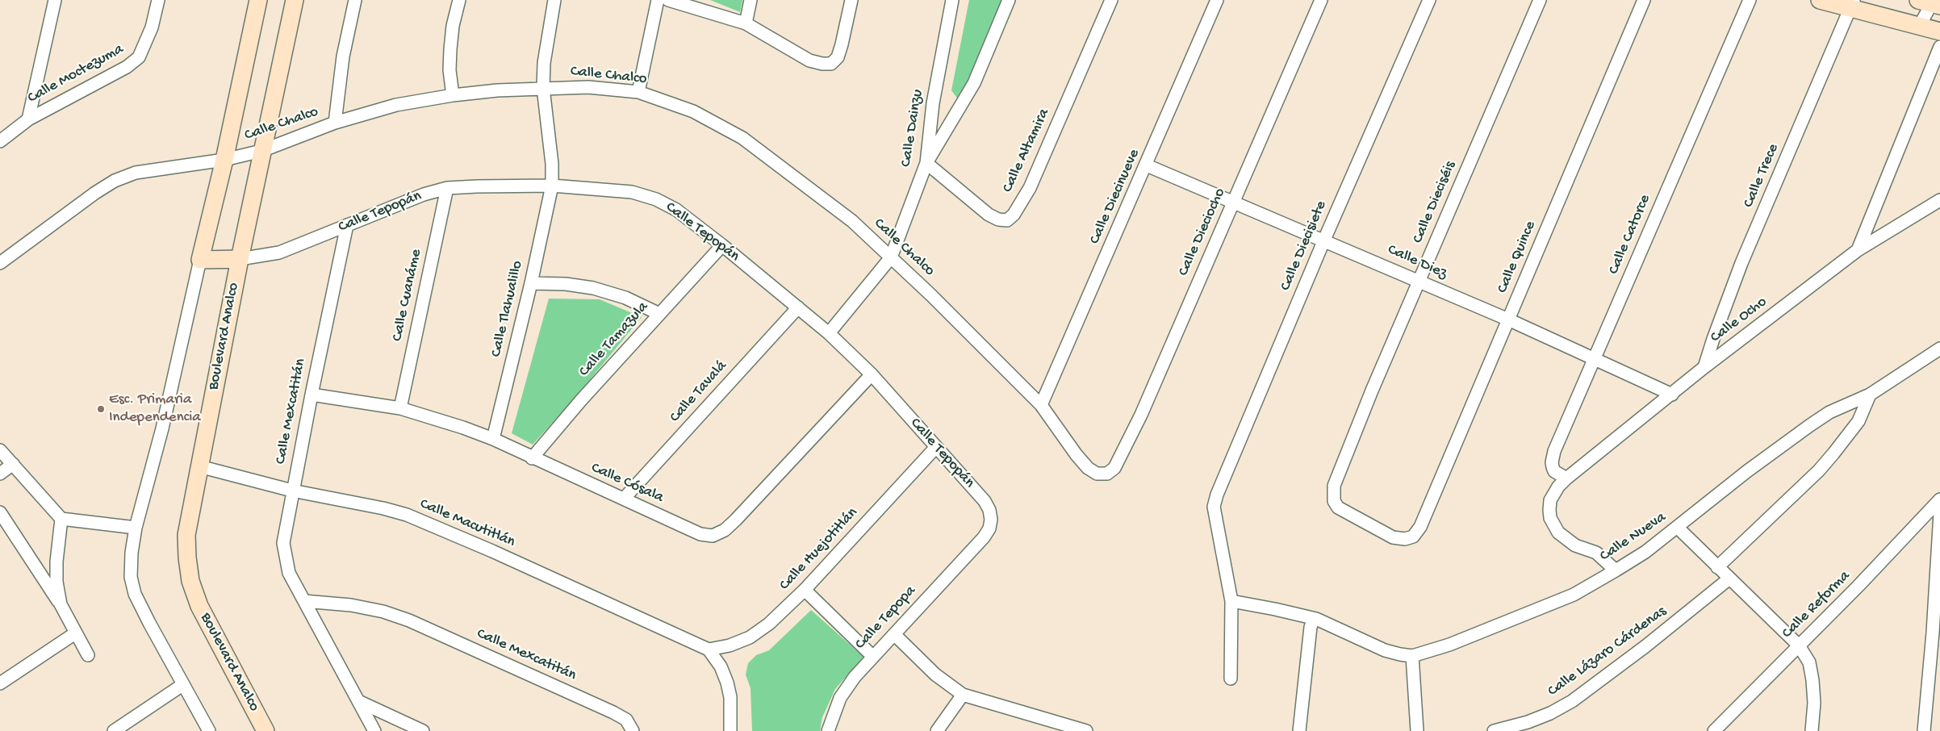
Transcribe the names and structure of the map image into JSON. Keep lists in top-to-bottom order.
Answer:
{
  "streets": {
    "street": [
      "Calle Moctezuma",
      "Calle Chalco",
      "Calle Dainzu",
      "Calle Altamira",
      "Calle Trece",
      "Calle Diecinueve",
      "Calle Dieciséis",
      "Calle Tepopán",
      "Calle Dieciocho",
      "Calle Catorce",
      "Calle Diecisiete",
      "Calle Quince",
      "Calle Diez",
      "Calle Cuanáme",
      "Calle Tlahualillo",
      "Calle Ocho",
      "Boulevard Analco",
      "Calle Tamazula",
      "Calle Tavalá",
      "Calle Mexcatitán",
      "Calle Cósala",
      "Calle Macutitlán",
      "Calle Nueva",
      "Calle Huejotitlán",
      "Calle Reforma",
      "Calle Tepopa",
      "Calle Lázaro Cárdenas"
    ]
  },
  "crossings": [
    ["Calle Chalco", "Calle Dainzu"],
    ["Calle Chalco", "Calle Diecinueve"],
    ["Calle Chalco", "Calle Dieciocho"],
    ["Calle Chalco", "Calle Tlahualillo"],
    ["Calle Chalco", "Boulevard Analco"],
    ["Calle Dainzu", "Calle Altamira"],
    ["Calle Dainzu", "Calle Tepopán"],
    ["Calle Trece", "Calle Ocho"],
    ["Calle Diecinueve", "Calle Diez"],
    ["Calle Dieciséis", "Calle Quince"],
    ["Calle Dieciséis", "Calle Diez"],
    ["Calle Tepopán", "Calle Cuanáme"],
    ["Calle Tepopán", "Calle Tlahualillo"],
    ["Calle Tepopán", "Boulevard Analco"],
    ["Calle Tepopán", "Calle Tamazula"],
    ["Calle Tepopán", "Calle Tavalá"],
    ["Calle Tepopán", "Calle Mexcatitán"],
    ["Calle Tepopán", "Calle Cósala"],
    ["Calle Tepopán", "Calle Huejotitlán"],
    ["Calle Tepopán", "Calle Tepopa"],
    ["Calle Dieciocho", "Calle Diez"],
    ["Calle Catorce", "Calle Diez"],
    ["Calle Catorce", "Calle Ocho"],
    ["Calle Diecisiete", "Calle Diez"],
    ["Calle Diecisiete", "Calle Nueva"],
    ["Calle Quince", "Calle Diez"],
    ["Calle Diez", "Calle Ocho"],
    ["Calle Cuanáme", "Calle Cósala"],
    ["Calle Tlahualillo", "Calle Cósala"],
    ["Calle Ocho", "Calle Nueva"],
    ["Boulevard Analco", "Calle Macutitlán"],
    ["Calle Tamazula", "Calle Cósala"],
    ["Calle Tavalá", "Calle Cósala"],
    ["Calle Mexcatitán", "Calle Cósala"],
    ["Calle Mexcatitán", "Calle Macutitlán"],
    ["Calle Macutitlán", "Calle Huejotitlán"]
  ],
  "places": ["Esc. Primaria Independencia"]
}
